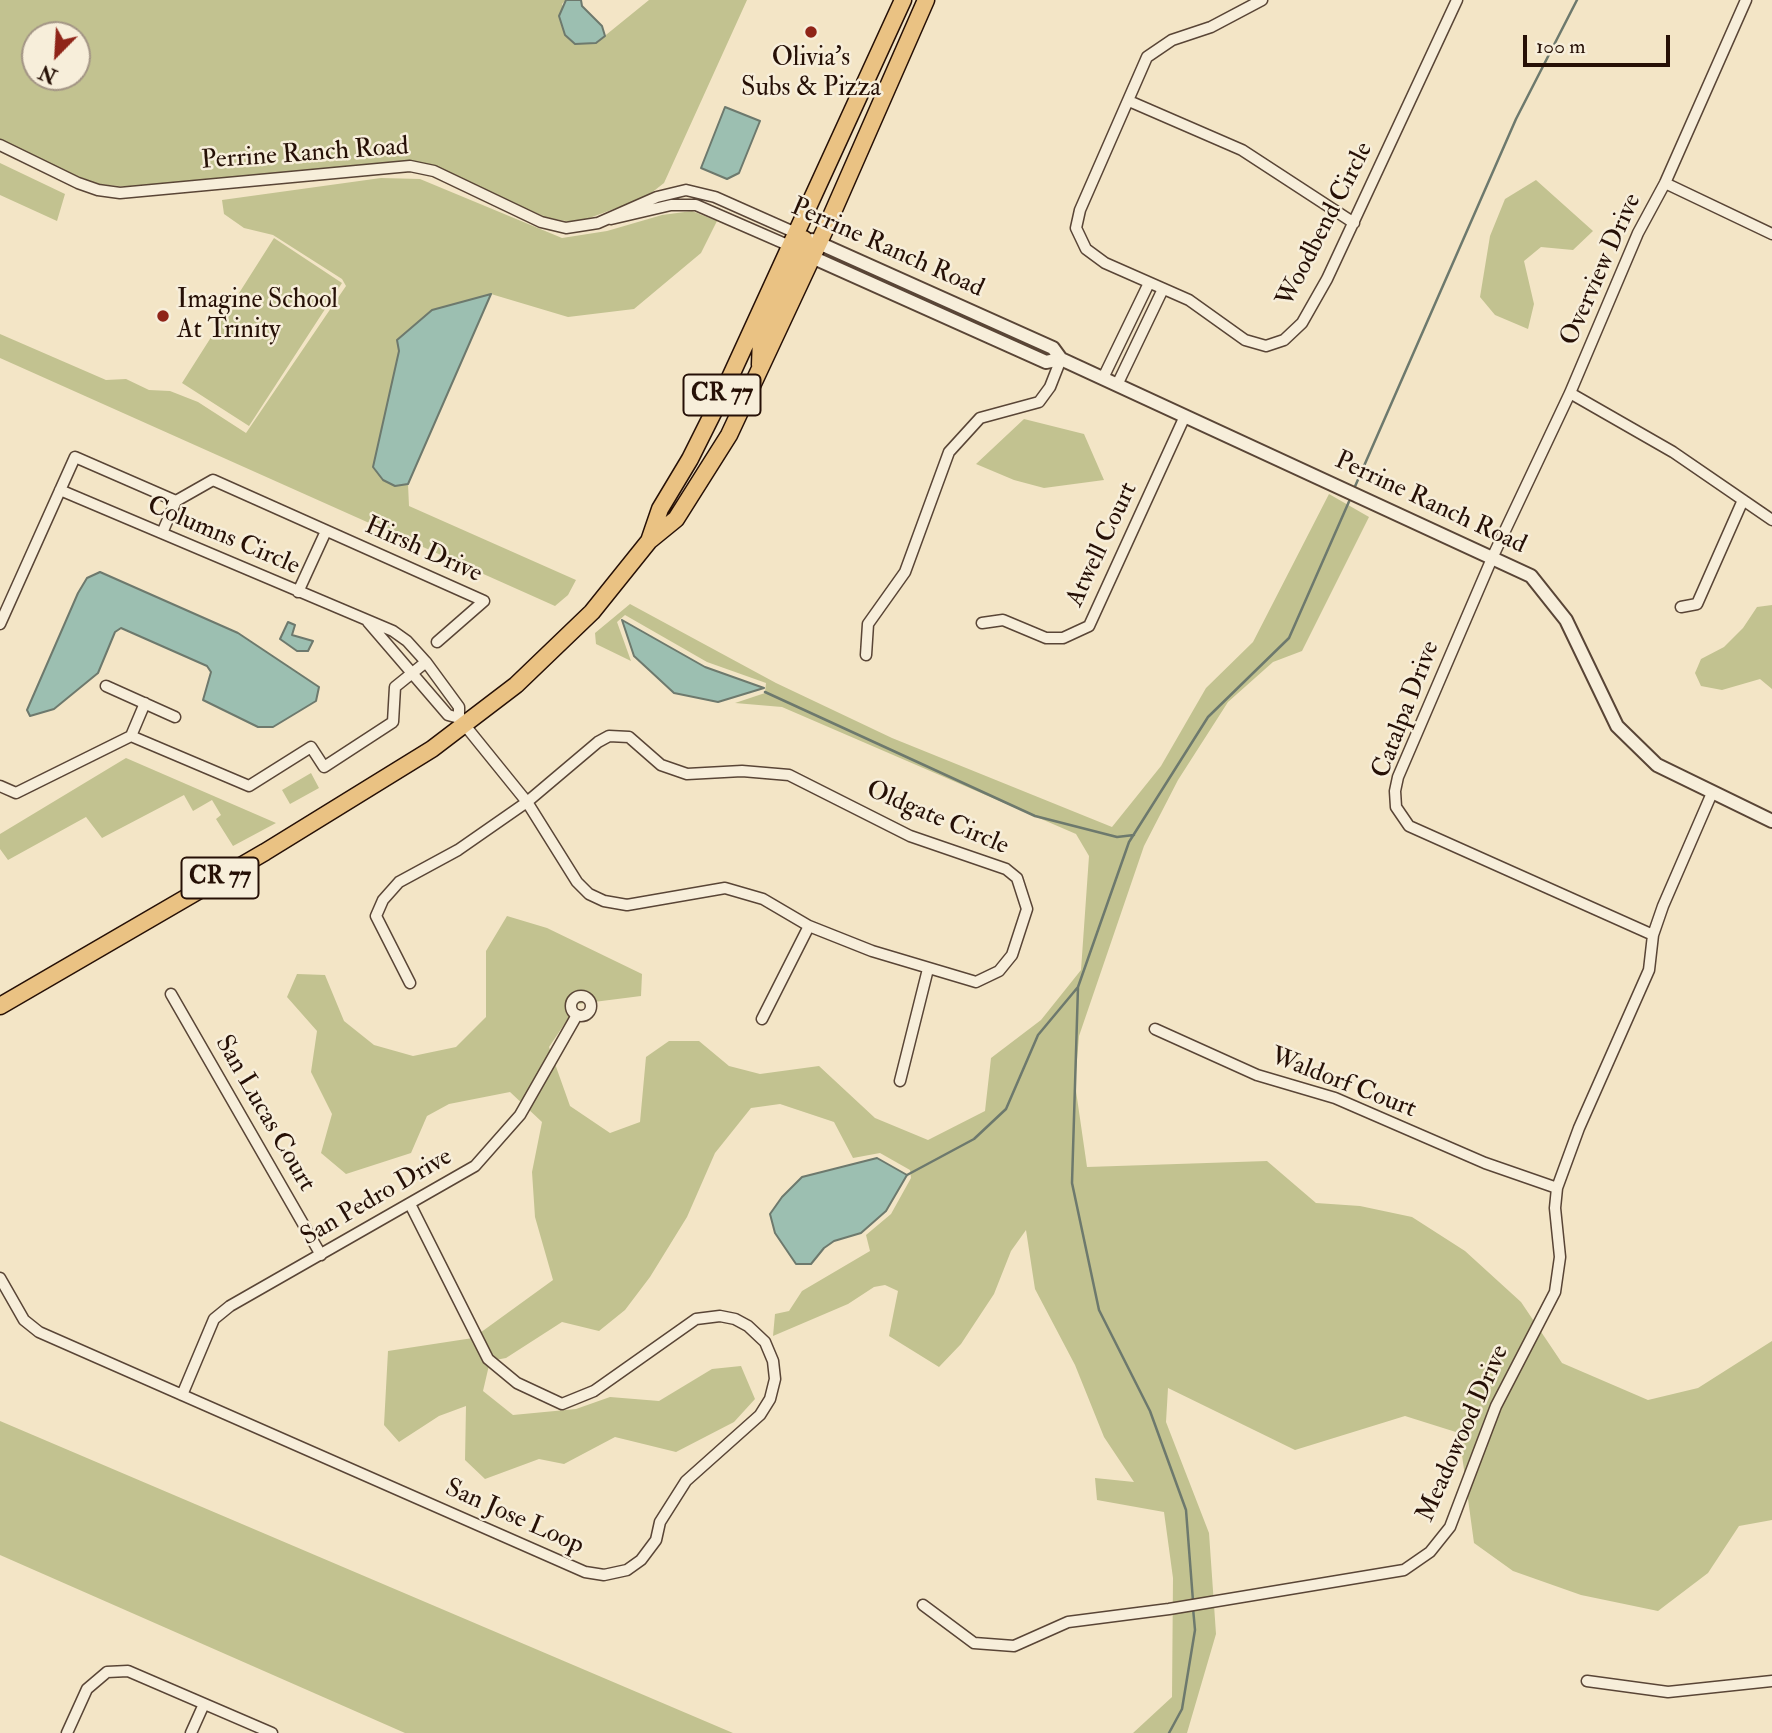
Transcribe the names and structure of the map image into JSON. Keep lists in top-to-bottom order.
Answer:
{
  "streets": {
    "main road": ["CR 77"],
    "street": [
      "Perrine Ranch Road",
      "Woodbend Circle",
      "Overview Drive",
      "Columns Circle",
      "Atwell Court",
      "Hirsh Drive",
      "Catalpa Drive",
      "Oldgate Circle",
      "Waldorf Court",
      "San Lucas Court",
      "San Pedro Drive",
      "Meadowood Drive",
      "San Jose Loop"
    ]
  },
  "crossings": [
    ["Perrine Ranch Road", "Overview Drive"],
    ["Perrine Ranch Road", "CR 77"],
    ["Perrine Ranch Road", "Atwell Court"],
    ["Perrine Ranch Road", "Catalpa Drive"],
    ["Perrine Ranch Road", "Meadowood Drive"],
    ["Overview Drive", "Catalpa Drive"],
    ["CR 77", "Columns Circle"],
    ["CR 77", "Oldgate Circle"],
    ["Columns Circle", "Hirsh Drive"],
    ["Columns Circle", "Oldgate Circle"],
    ["Catalpa Drive", "Meadowood Drive"],
    ["Waldorf Court", "Meadowood Drive"],
    ["San Lucas Court", "San Pedro Drive"],
    ["San Pedro Drive", "San Jose Loop"]
  ],
  "places": ["Olivia's Subs & Pizza", "Imagine School At Trinity"],
  "scale_bar": "100 m",
  "north": "bottom left"
}
